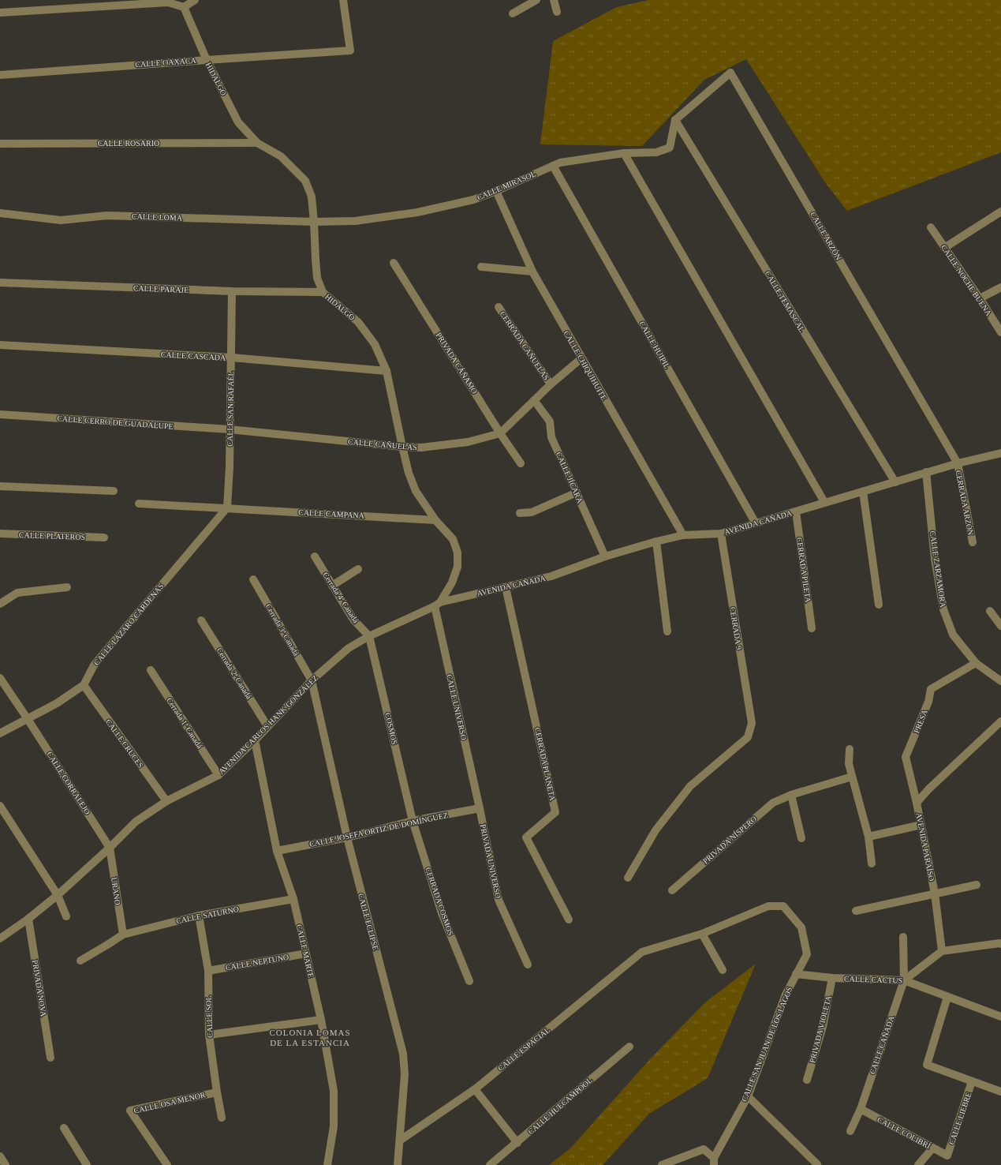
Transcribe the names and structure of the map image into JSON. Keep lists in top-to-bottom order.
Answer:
{
  "streets": {
    "street": [
      "CALLE OAXACA",
      "HIDALGO",
      "CALLE ROSARIO",
      "CALLE MIRASOL",
      "CALLE LOMA",
      "CALLE ARZÓN",
      "CALLE NOCHE BUENA",
      "CALLE PARAJE",
      "CALLE TEMASCAL",
      "CALLE HUIPIL",
      "CERRADA CAÑUELAS",
      "CALLE CASCADA",
      "PRIVADA CÁÑAMO",
      "CALLE CHIQUIHUITE",
      "CALLE SAN RAFAÉL",
      "CALLE CERRO DE GUADALUPE",
      "CALLE CAÑUELAS",
      "CALLE JÍCARA",
      "CERRADA ARZÓN",
      "CALLE CAMPANA",
      "AVENIDA CAÑADA",
      "CALLE PLATEROS",
      "CALLE ZARZAMORA",
      "CERRADA PILETA",
      "Cerrada 4ª Canadá",
      "CALLE LÁZARO CÁRDENAS",
      "CERRADA 9",
      "Cerrada 3ª Canadá",
      "Cerrada 2ª Canadá",
      "CALLE UNIVERSO",
      "PRESA",
      "Cerrada 1ª Canadá",
      "AVENIDA CARLOS HANK GONZÁLEZ",
      "COSMOS",
      "CALLE CRUCES",
      "CERRADA PLANETA",
      "CALLE CORRALEJO",
      "CALLE JOSEFA ORTIZ DE DOMÍNGUEZ",
      "PRIVADA NÍSPERO",
      "AVENIDA PARAÍSO",
      "PRIVADA UNIVERSO",
      "URANO",
      "CERRADA COSMOS",
      "CALLE SATURNO",
      "CALLE ECLIPSE",
      "CALLE MARTE",
      "CALLE NEPTUNO",
      "CALLE CACTUS",
      "PRIVADA NOVA",
      "CALLE SOL",
      "PRIVADA VIOLETA",
      "CALLE SAN JUAN DE LOS LAGOS",
      "CALLE CAÑADA",
      "CALLE ESPACIAL",
      "CALLE OSA MENOR",
      "CALLE HUECAMPOOL",
      "CALLE LIEBRE",
      "CALLE COLIBRÍ"
    ]
  },
  "crossings": [
    ["CALLE OAXACA", "HIDALGO"],
    ["HIDALGO", "CALLE ROSARIO"],
    ["HIDALGO", "CALLE MIRASOL"],
    ["HIDALGO", "CALLE LOMA"],
    ["HIDALGO", "CALLE PARAJE"],
    ["HIDALGO", "CALLE CASCADA"],
    ["HIDALGO", "CALLE CAÑUELAS"],
    ["HIDALGO", "CALLE CAMPANA"],
    ["HIDALGO", "AVENIDA CAÑADA"],
    ["HIDALGO", "CALLE UNIVERSO"],
    ["HIDALGO", "AVENIDA CARLOS HANK GONZÁLEZ"],
    ["CALLE MIRASOL", "CALLE LOMA"],
    ["CALLE MIRASOL", "CALLE ARZÓN"],
    ["CALLE MIRASOL", "CALLE TEMASCAL"],
    ["CALLE MIRASOL", "CALLE HUIPIL"],
    ["CALLE MIRASOL", "CALLE CHIQUIHUITE"],
    ["CALLE ARZÓN", "CALLE TEMASCAL"],
    ["CALLE ARZÓN", "CERRADA ARZÓN"],
    ["CALLE ARZÓN", "AVENIDA CAÑADA"],
    ["CALLE PARAJE", "CALLE SAN RAFAÉL"],
    ["CALLE TEMASCAL", "AVENIDA CAÑADA"],
    ["CALLE HUIPIL", "AVENIDA CAÑADA"],
    ["CERRADA CAÑUELAS", "CALLE CAÑUELAS"],
    ["CALLE CASCADA", "CALLE SAN RAFAÉL"],
    ["PRIVADA CÁÑAMO", "CALLE CAÑUELAS"],
    ["CALLE CHIQUIHUITE", "CALLE CAÑUELAS"],
    ["CALLE CHIQUIHUITE", "AVENIDA CAÑADA"],
    ["CALLE SAN RAFAÉL", "CALLE CERRO DE GUADALUPE"],
    ["CALLE SAN RAFAÉL", "CALLE CAÑUELAS"],
    ["CALLE SAN RAFAÉL", "CALLE CAMPANA"],
    ["CALLE SAN RAFAÉL", "CALLE LÁZARO CÁRDENAS"],
    ["CALLE CERRO DE GUADALUPE", "CALLE CAÑUELAS"],
    ["CALLE CAÑUELAS", "CALLE JÍCARA"],
    ["CALLE JÍCARA", "AVENIDA CAÑADA"],
    ["CERRADA ARZÓN", "AVENIDA CAÑADA"],
    ["CALLE CAMPANA", "CALLE LÁZARO CÁRDENAS"],
    ["AVENIDA CAÑADA", "CALLE ZARZAMORA"],
    ["AVENIDA CAÑADA", "CERRADA PILETA"],
    ["AVENIDA CAÑADA", "CERRADA 9"],
    ["AVENIDA CAÑADA", "CALLE UNIVERSO"],
    ["AVENIDA CAÑADA", "AVENIDA CARLOS HANK GONZÁLEZ"],
    ["AVENIDA CAÑADA", "CERRADA PLANETA"],
    ["CALLE ZARZAMORA", "PRESA"],
    ["Cerrada 4ª Canadá", "AVENIDA CARLOS HANK GONZÁLEZ"],
    ["Cerrada 4ª Canadá", "COSMOS"],
    ["CALLE LÁZARO CÁRDENAS", "CALLE CRUCES"],
    ["CALLE LÁZARO CÁRDENAS", "CALLE CORRALEJO"],
    ["Cerrada 3ª Canadá", "AVENIDA CARLOS HANK GONZÁLEZ"],
    ["Cerrada 3ª Canadá", "CALLE ECLIPSE"],
    ["Cerrada 2ª Canadá", "AVENIDA CARLOS HANK GONZÁLEZ"],
    ["CALLE UNIVERSO", "AVENIDA CARLOS HANK GONZÁLEZ"],
    ["CALLE UNIVERSO", "CALLE JOSEFA ORTIZ DE DOMÍNGUEZ"],
    ["CALLE UNIVERSO", "PRIVADA UNIVERSO"],
    ["PRESA", "AVENIDA PARAÍSO"],
    ["Cerrada 1ª Canadá", "AVENIDA CARLOS HANK GONZÁLEZ"],
    ["AVENIDA CARLOS HANK GONZÁLEZ", "COSMOS"],
    ["AVENIDA CARLOS HANK GONZÁLEZ", "CALLE CRUCES"],
    ["AVENIDA CARLOS HANK GONZÁLEZ", "CALLE CORRALEJO"],
    ["AVENIDA CARLOS HANK GONZÁLEZ", "URANO"],
    ["AVENIDA CARLOS HANK GONZÁLEZ", "CALLE ECLIPSE"],
    ["AVENIDA CARLOS HANK GONZÁLEZ", "CALLE MARTE"],
    ["AVENIDA CARLOS HANK GONZÁLEZ", "PRIVADA NOVA"],
    ["COSMOS", "CALLE JOSEFA ORTIZ DE DOMÍNGUEZ"],
    ["COSMOS", "CERRADA COSMOS"],
    ["CALLE CORRALEJO", "URANO"],
    ["CALLE JOSEFA ORTIZ DE DOMÍNGUEZ", "PRIVADA UNIVERSO"],
    ["CALLE JOSEFA ORTIZ DE DOMÍNGUEZ", "CERRADA COSMOS"],
    ["CALLE JOSEFA ORTIZ DE DOMÍNGUEZ", "CALLE ECLIPSE"],
    ["CALLE JOSEFA ORTIZ DE DOMÍNGUEZ", "CALLE MARTE"],
    ["URANO", "CALLE SATURNO"],
    ["CALLE SATURNO", "CALLE MARTE"],
    ["CALLE SATURNO", "CALLE SOL"],
    ["CALLE ECLIPSE", "CALLE ESPACIAL"],
    ["CALLE MARTE", "CALLE NEPTUNO"],
    ["CALLE NEPTUNO", "CALLE SOL"],
    ["CALLE CACTUS", "PRIVADA VIOLETA"],
    ["CALLE CACTUS", "CALLE SAN JUAN DE LOS LAGOS"],
    ["CALLE CACTUS", "CALLE CAÑADA"],
    ["CALLE SOL", "CALLE OSA MENOR"],
    ["CALLE SAN JUAN DE LOS LAGOS", "CALLE ESPACIAL"],
    ["CALLE CAÑADA", "CALLE COLIBRÍ"],
    ["CALLE LIEBRE", "CALLE COLIBRÍ"]
  ],
  "districts": ["COLONIA LOMAS DE LA ESTANCIA"]
}
